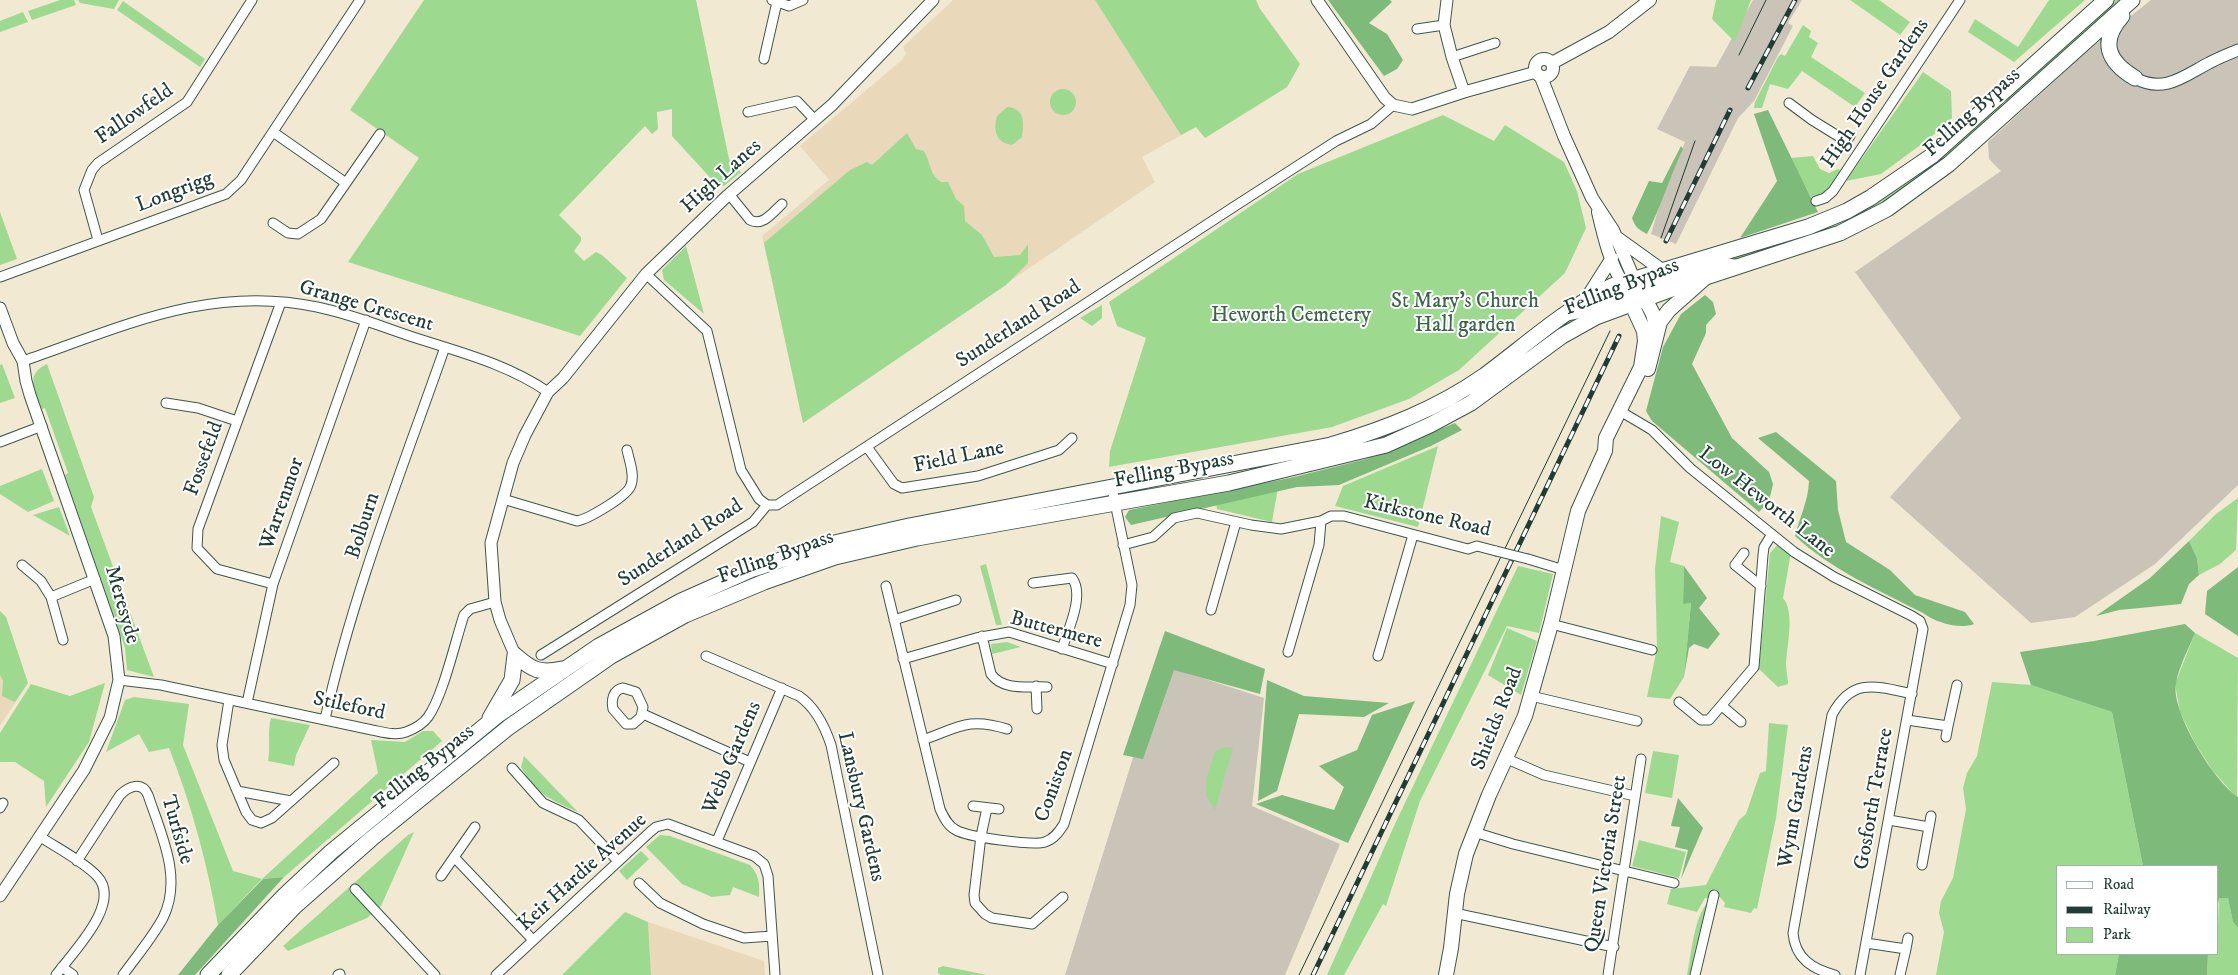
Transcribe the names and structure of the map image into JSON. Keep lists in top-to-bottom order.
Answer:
{
  "streets": {
    "highway": ["Felling Bypass"],
    "main road": ["Shields Road"],
    "street": [
      "High House Gardens",
      "Fallowfeld",
      "High Lanes",
      "Longrigg",
      "Grange Crescent",
      "Sunderland Road",
      "Field Lane",
      "Fossefeld",
      "Low Heworth Lane",
      "Warrenmor",
      "Kirkstone Road",
      "Bolburn",
      "Meresyde",
      "Buttermere",
      "Stileford",
      "Webb Gardens",
      "Coniston",
      "Gosforth Terrace",
      "Lansbury Gardens",
      "Wynn Gardens",
      "Turfside",
      "Queen Victoria Street",
      "Keir Hardie Avenue"
    ]
  },
  "crossings": [
    ["Felling Bypass", "Coniston"],
    ["Fallowfeld", "Longrigg"],
    ["High Lanes", "Grange Crescent"],
    ["High Lanes", "Stileford"],
    ["Grange Crescent", "Fossefeld"],
    ["Grange Crescent", "Warrenmor"],
    ["Grange Crescent", "Bolburn"],
    ["Grange Crescent", "Meresyde"],
    ["Sunderland Road", "Field Lane"],
    ["Fossefeld", "Warrenmor"],
    ["Low Heworth Lane", "Shields Road"],
    ["Low Heworth Lane", "Gosforth Terrace"],
    ["Warrenmor", "Stileford"],
    ["Kirkstone Road", "Shields Road"],
    ["Kirkstone Road", "Coniston"],
    ["Bolburn", "Stileford"],
    ["Meresyde", "Stileford"],
    ["Buttermere", "Coniston"],
    ["Webb Gardens", "Lansbury Gardens"],
    ["Webb Gardens", "Keir Hardie Avenue"],
    ["Gosforth Terrace", "Wynn Gardens"]
  ],
  "parks": ["St Mary's Church Hall garden", "Heworth Cemetery"],
  "legend": ["Road", "Railway", "Park"]
}
